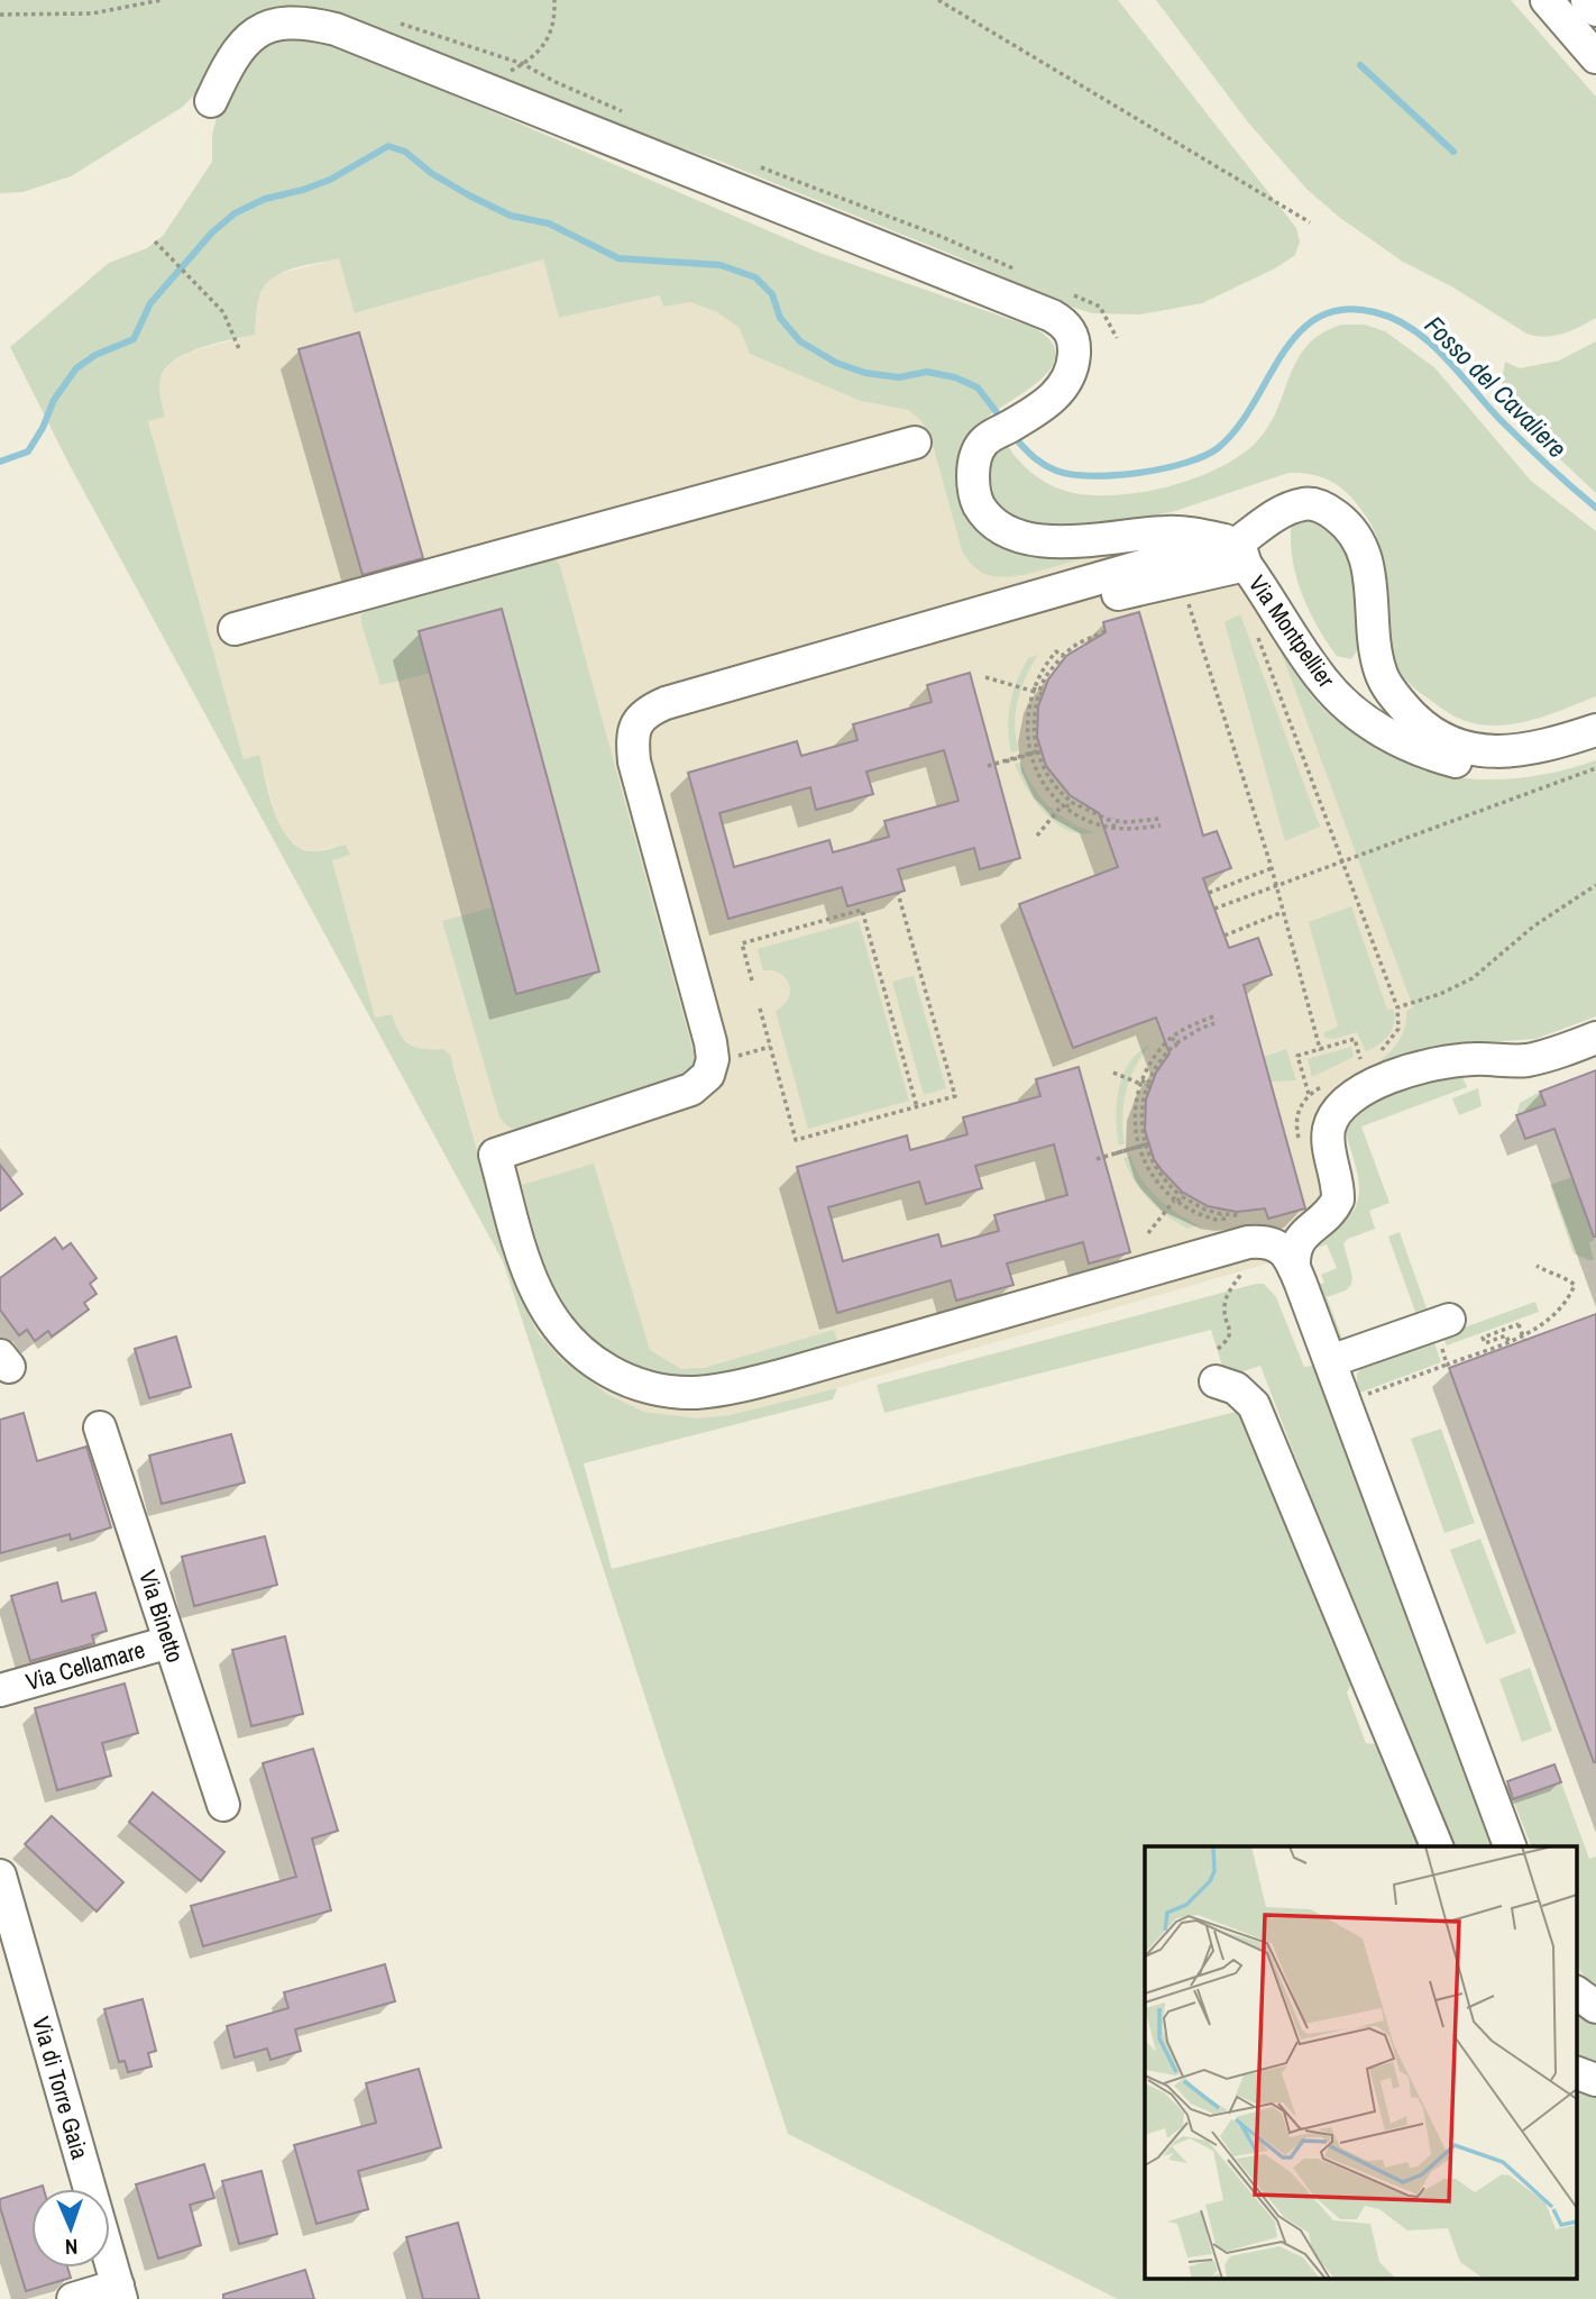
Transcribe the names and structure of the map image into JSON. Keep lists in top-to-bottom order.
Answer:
{
  "streets": {
    "street": [
      "Via Montpellier",
      "Via Binetto",
      "Via Cellamare",
      "Via di Torre Gaia"
    ]
  },
  "crossings": [
    ["Via Binetto", "Via Cellamare"]
  ],
  "water": ["Fosso del Cavaliere"],
  "north": "bottom"
}
